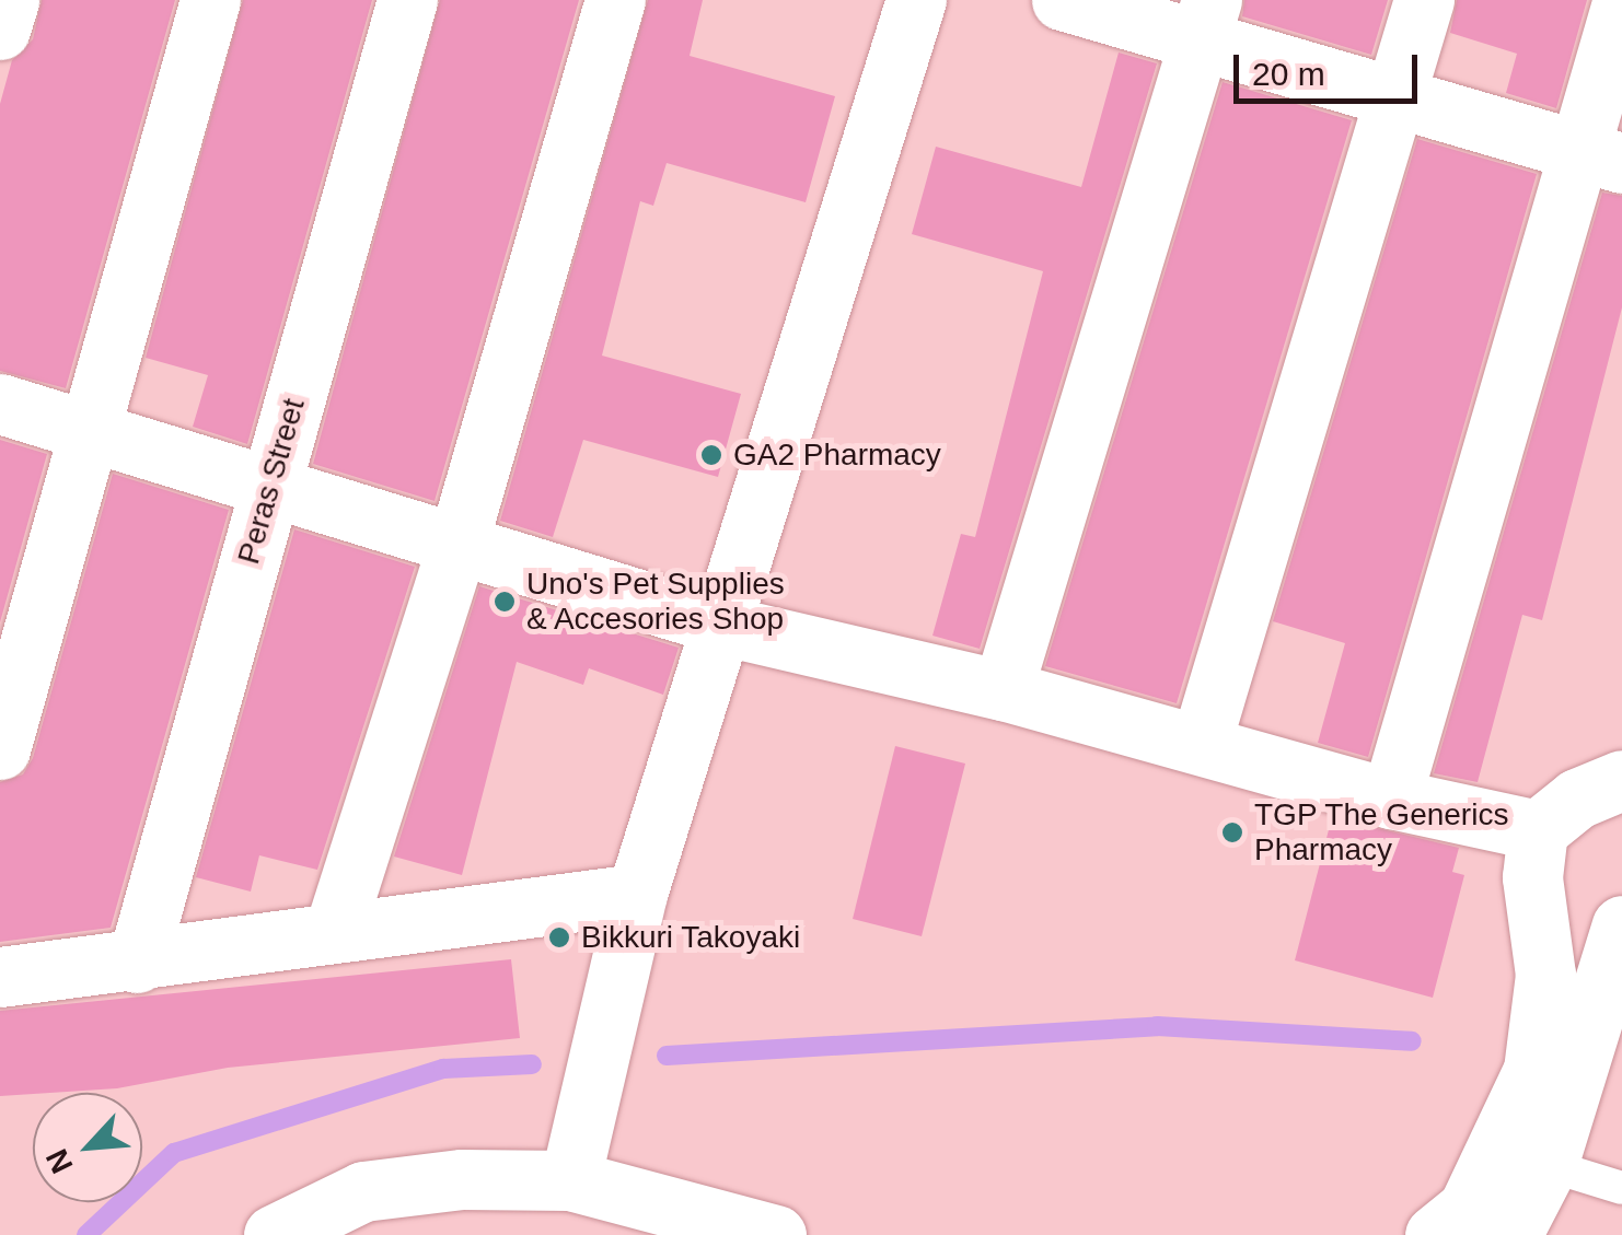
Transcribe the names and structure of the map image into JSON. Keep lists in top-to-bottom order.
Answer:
{
  "streets": {
    "street": ["Peras Street"]
  },
  "places": [
    "GA2 Pharmacy",
    "Uno's Pet Supplies & Accesories Shop",
    "TGP The Generics Pharmacy",
    "Bikkuri Takoyaki"
  ],
  "scale_bar": "20 m",
  "north": "bottom left"
}
